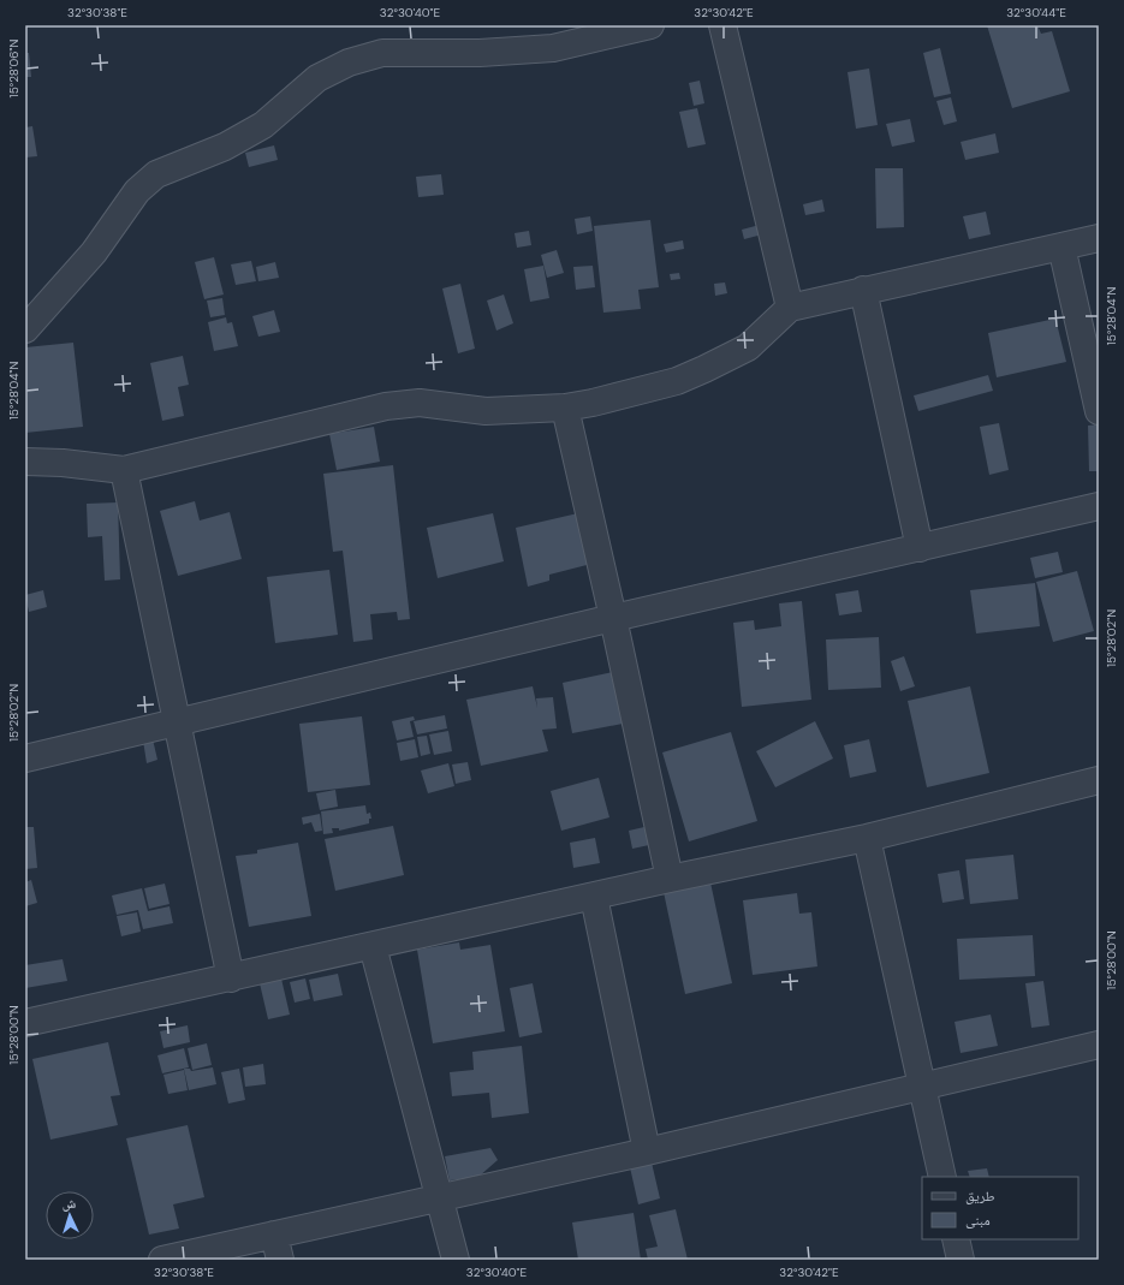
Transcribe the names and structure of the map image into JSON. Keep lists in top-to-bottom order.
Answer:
{
  "legend": ["طريق", "مبنى"],
  "north": "top",
  "coordinates": [
    "32°30'38\"E",
    "32°30'40\"E",
    "32°30'42\"E",
    "32°30'44\"E",
    "15°28'06\"N",
    "15°28'04\"N",
    "15°28'02\"N",
    "15°28'00\"N"
  ]
}
